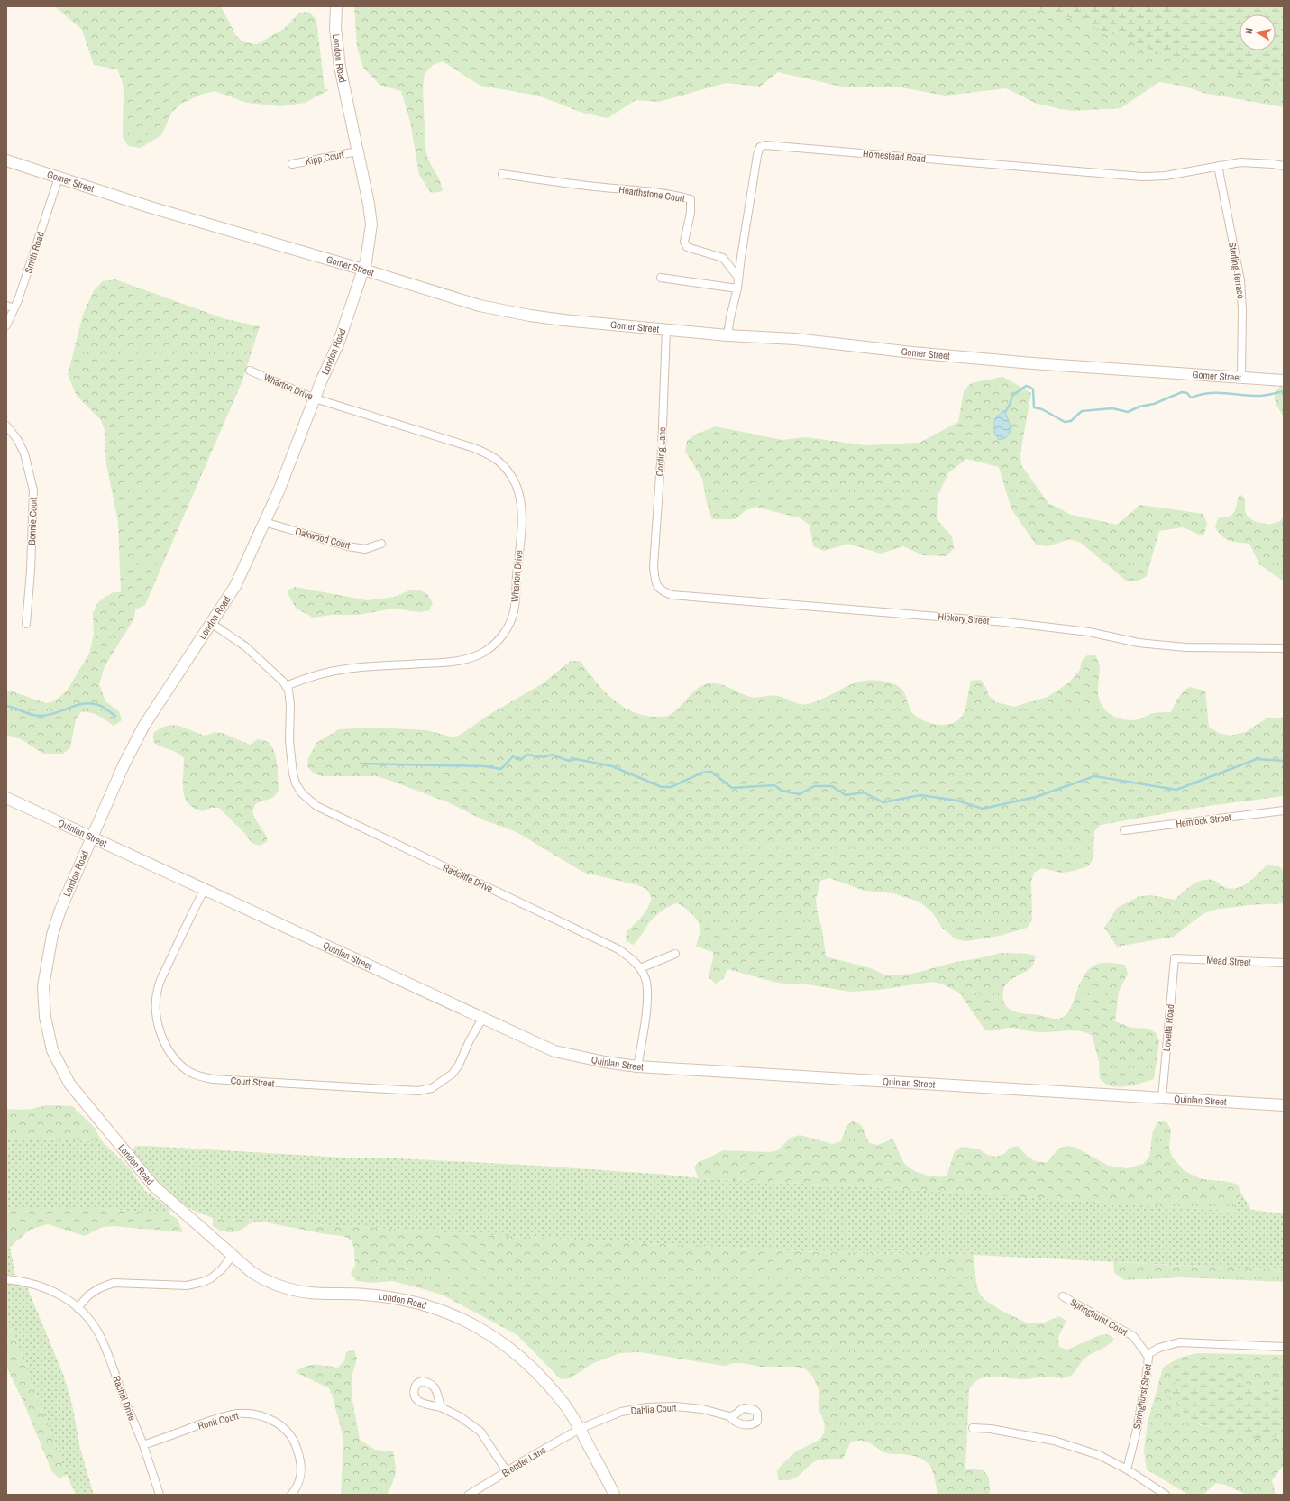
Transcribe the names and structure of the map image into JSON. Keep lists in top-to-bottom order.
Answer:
{
  "streets": {
    "street": [
      "London Road",
      "Homestead Road",
      "Kipp Court",
      "Gomer Street",
      "Hearthstone Court",
      "Smith Road",
      "Sterling Terrace",
      "Wharton Drive",
      "Cording Lane",
      "Bonnie Court",
      "Oakwood Court",
      "Hickory Street",
      "Hemlock Street",
      "Quinlan Street",
      "Radcliffe Drive",
      "Mead Street",
      "Lovella Road",
      "Court Street",
      "Springhurst Court",
      "Springhurst Street",
      "Rachel Drive",
      "Dahlia Court",
      "Ronit Court",
      "Brender Lane"
    ]
  },
  "crossings": [
    ["London Road", "Kipp Court"],
    ["London Road", "Gomer Street"],
    ["London Road", "Wharton Drive"],
    ["London Road", "Oakwood Court"],
    ["London Road", "Quinlan Street"],
    ["London Road", "Dahlia Court"],
    ["London Road", "Brender Lane"],
    ["Homestead Road", "Gomer Street"],
    ["Homestead Road", "Hearthstone Court"],
    ["Homestead Road", "Sterling Terrace"],
    ["Gomer Street", "Smith Road"],
    ["Gomer Street", "Sterling Terrace"],
    ["Gomer Street", "Cording Lane"],
    ["Wharton Drive", "Radcliffe Drive"],
    ["Cording Lane", "Hickory Street"],
    ["Quinlan Street", "Radcliffe Drive"],
    ["Quinlan Street", "Lovella Road"],
    ["Quinlan Street", "Court Street"],
    ["Mead Street", "Lovella Road"],
    ["Springhurst Court", "Springhurst Street"],
    ["Rachel Drive", "Ronit Court"],
    ["Dahlia Court", "Brender Lane"]
  ],
  "north": "left"
}
